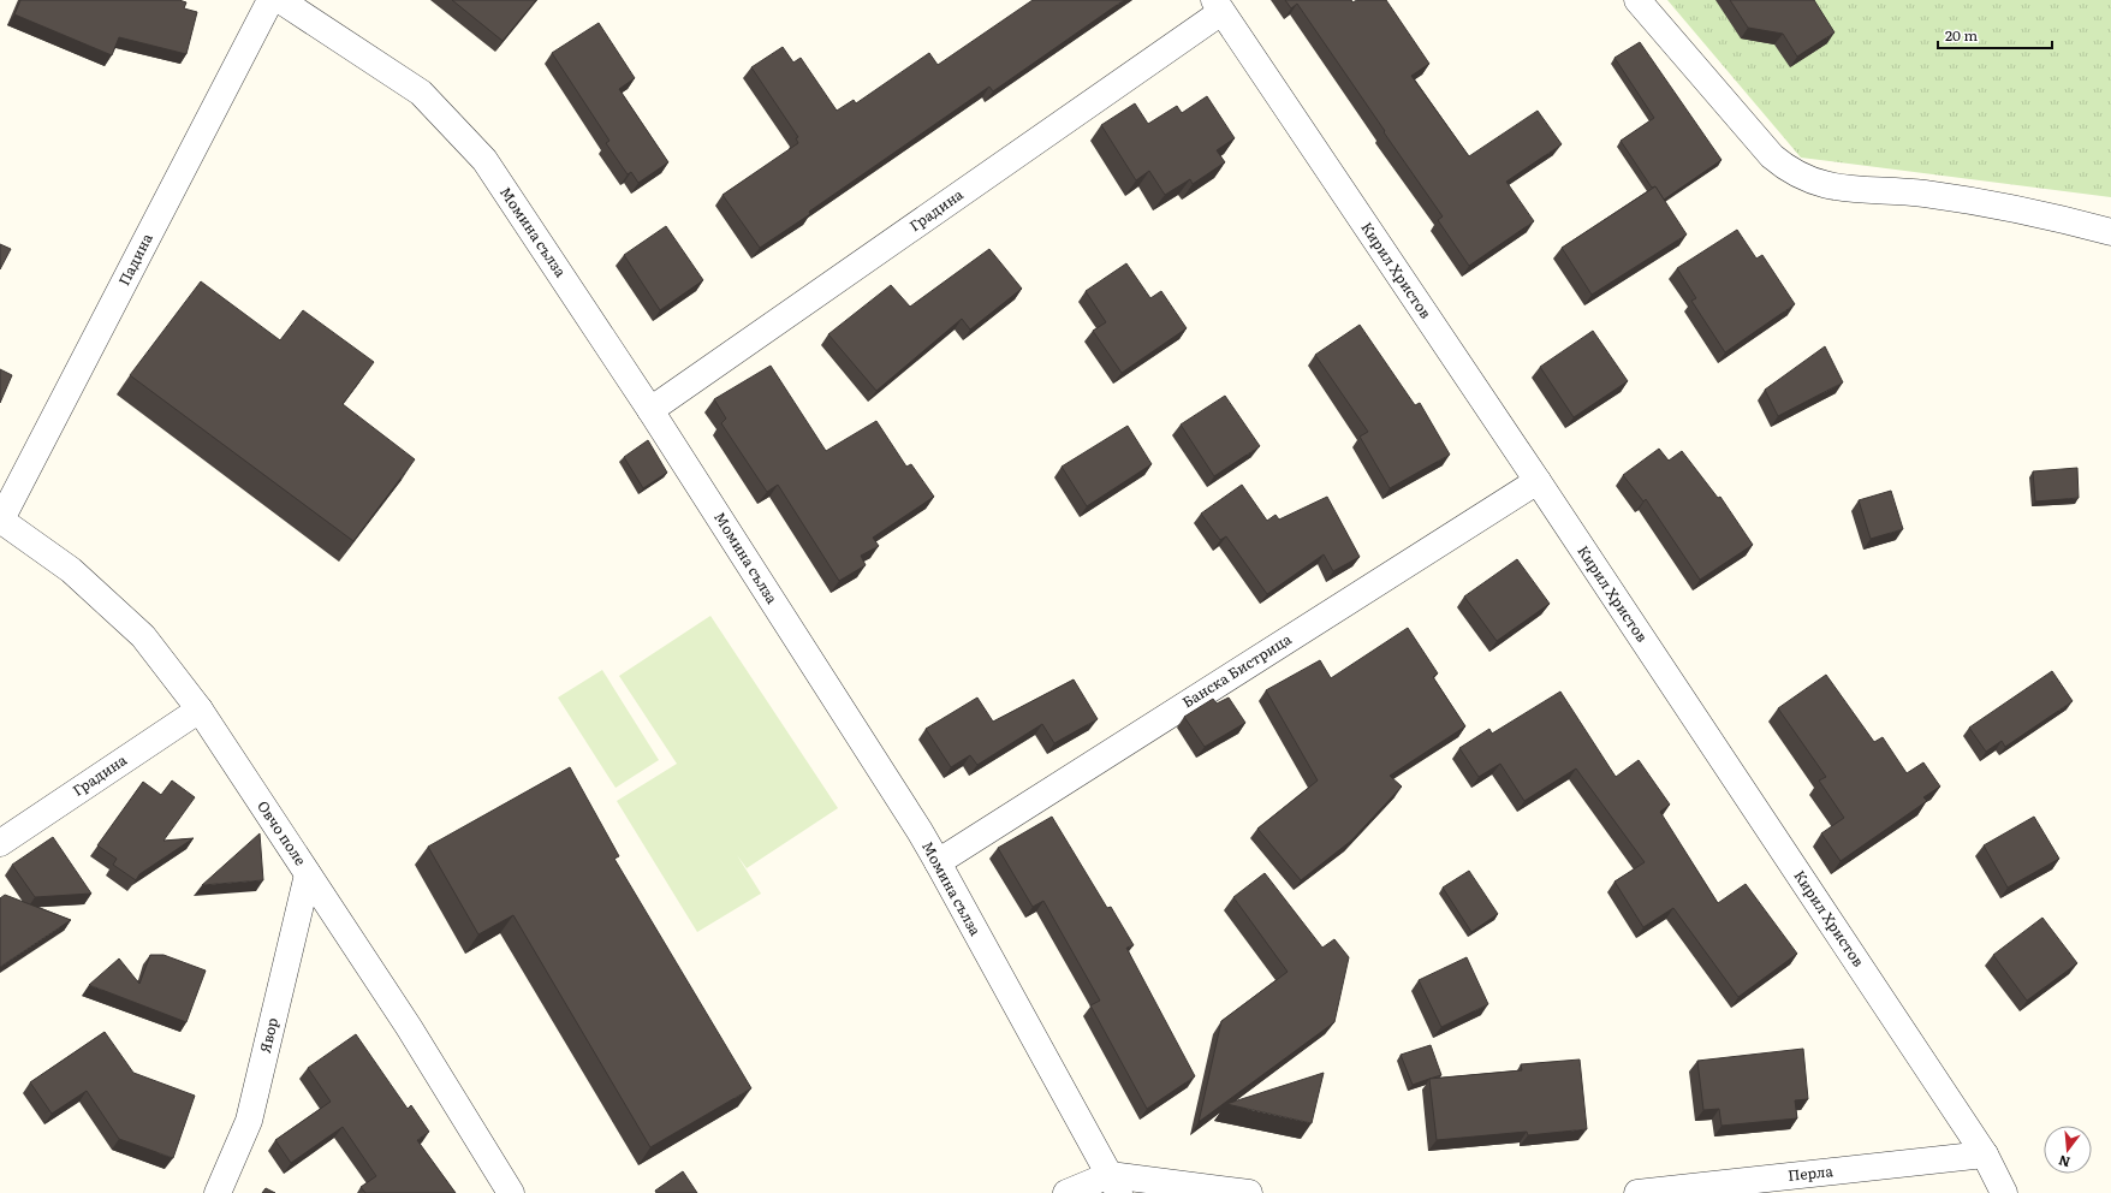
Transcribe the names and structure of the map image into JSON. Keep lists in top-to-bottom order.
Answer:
{
  "streets": {
    "street": [
      "Градина",
      "Момина сълза",
      "Падина",
      "Кирил Христов",
      "Банска Бистрица",
      "Овчо поле",
      "Явор",
      "Перла"
    ]
  },
  "crossings": [
    ["Градина", "Момина сълза"],
    ["Градина", "Кирил Христов"],
    ["Градина", "Овчо поле"],
    ["Момина сълза", "Банска Бистрица"],
    ["Падина", "Овчо поле"],
    ["Кирил Христов", "Банска Бистрица"],
    ["Кирил Христов", "Перла"],
    ["Овчо поле", "Явор"]
  ],
  "scale_bar": "20 m",
  "north": "bottom"
}
